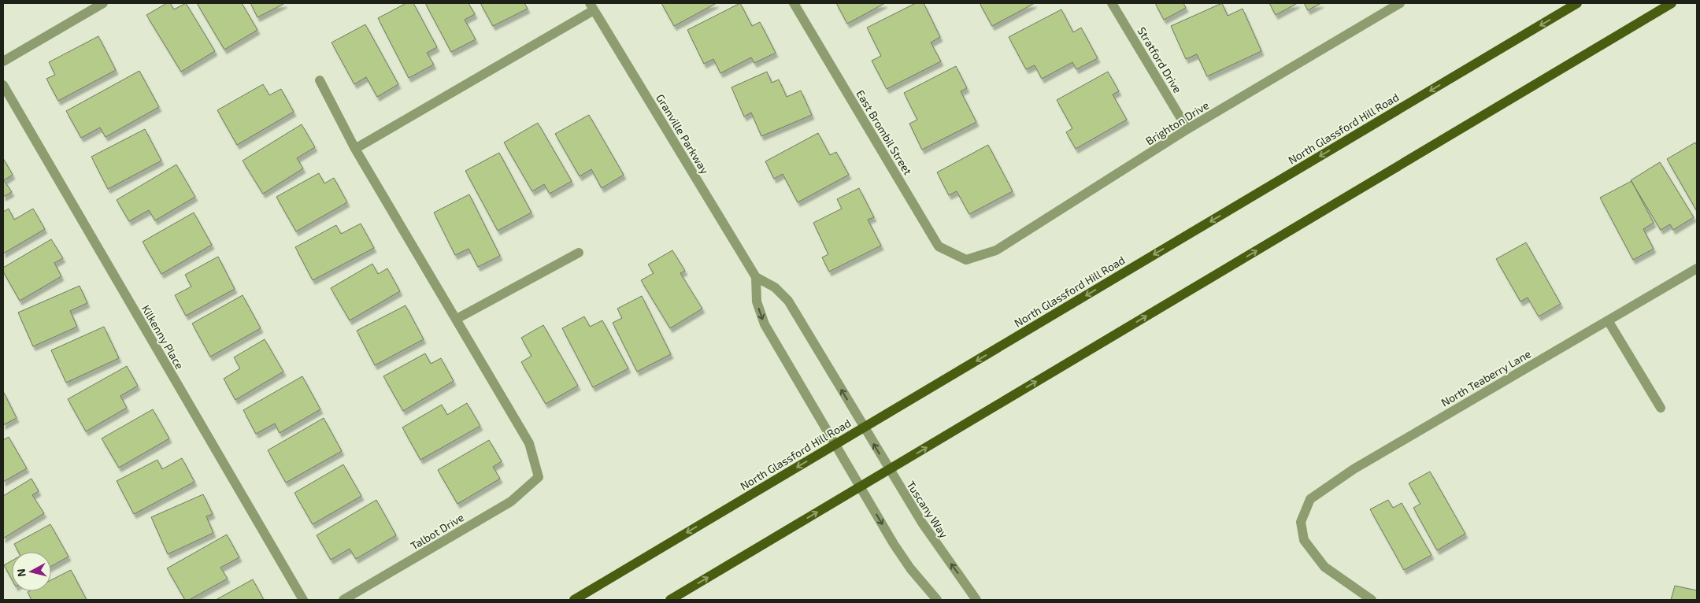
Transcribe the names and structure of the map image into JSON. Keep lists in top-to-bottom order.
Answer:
{
  "streets": {
    "main road": ["North Glassford Hill Road"],
    "street": [
      "Stratford Drive",
      "Brighton Drive",
      "East Brombil Street",
      "Granville Parkway",
      "Kilkenny Place",
      "North Teaberry Lane",
      "Tuscany Way",
      "Talbot Drive"
    ]
  },
  "crossings": [
    ["Stratford Drive", "Brighton Drive"],
    ["Brighton Drive", "East Brombil Street"],
    ["North Glassford Hill Road", "Granville Parkway"],
    ["North Glassford Hill Road", "Tuscany Way"]
  ],
  "north": "left"
}
